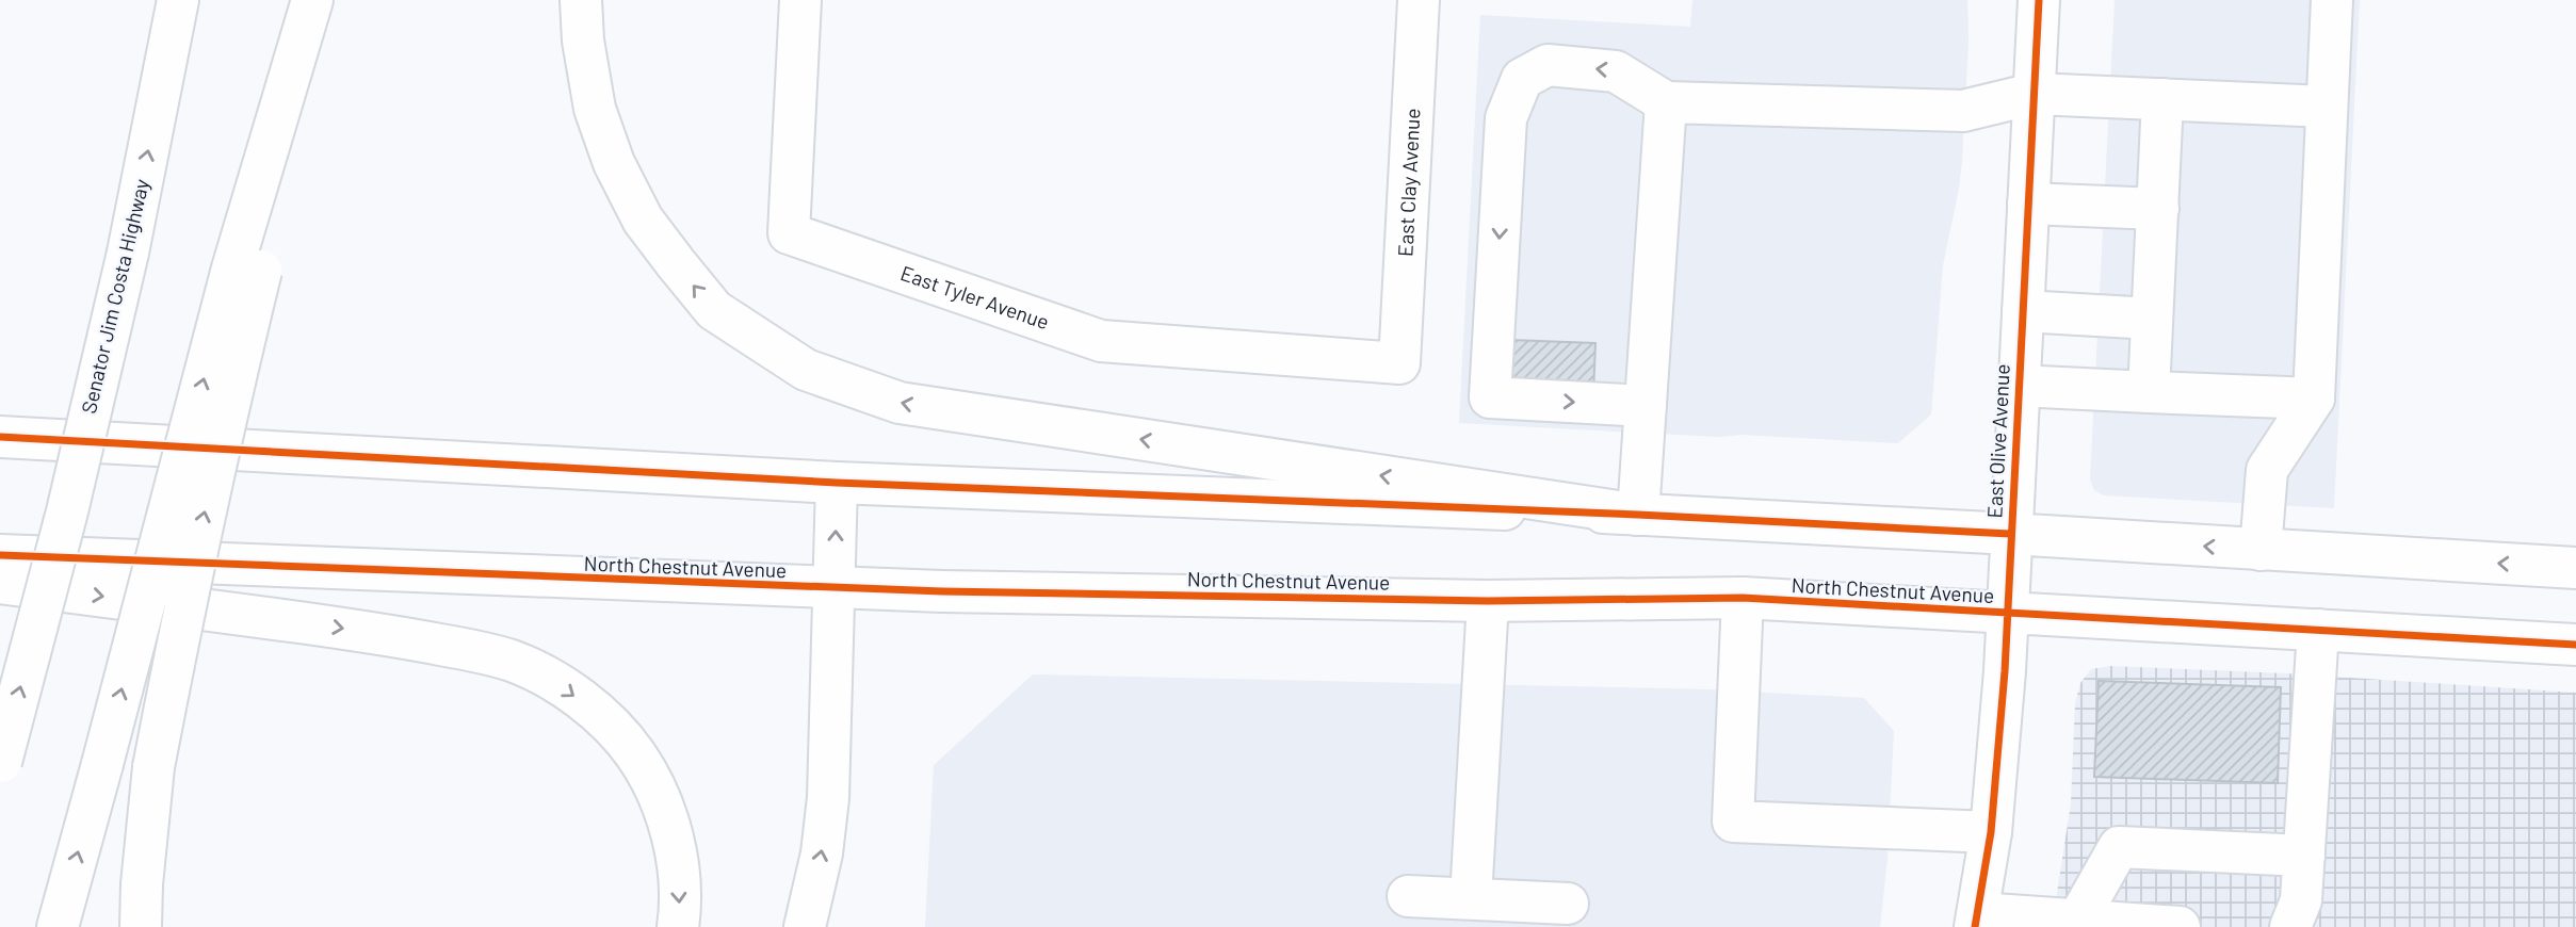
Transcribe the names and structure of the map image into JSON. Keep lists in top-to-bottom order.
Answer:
{
  "streets": {
    "main road": [
      "East Clay Avenue",
      "Senator Jim Costa Highway",
      "East Tyler Avenue",
      "East Olive Avenue",
      "North Chestnut Avenue"
    ]
  },
  "crossings": [
    ["East Clay Avenue", "East Tyler Avenue"],
    ["East Olive Avenue", "North Chestnut Avenue"]
  ]
}
